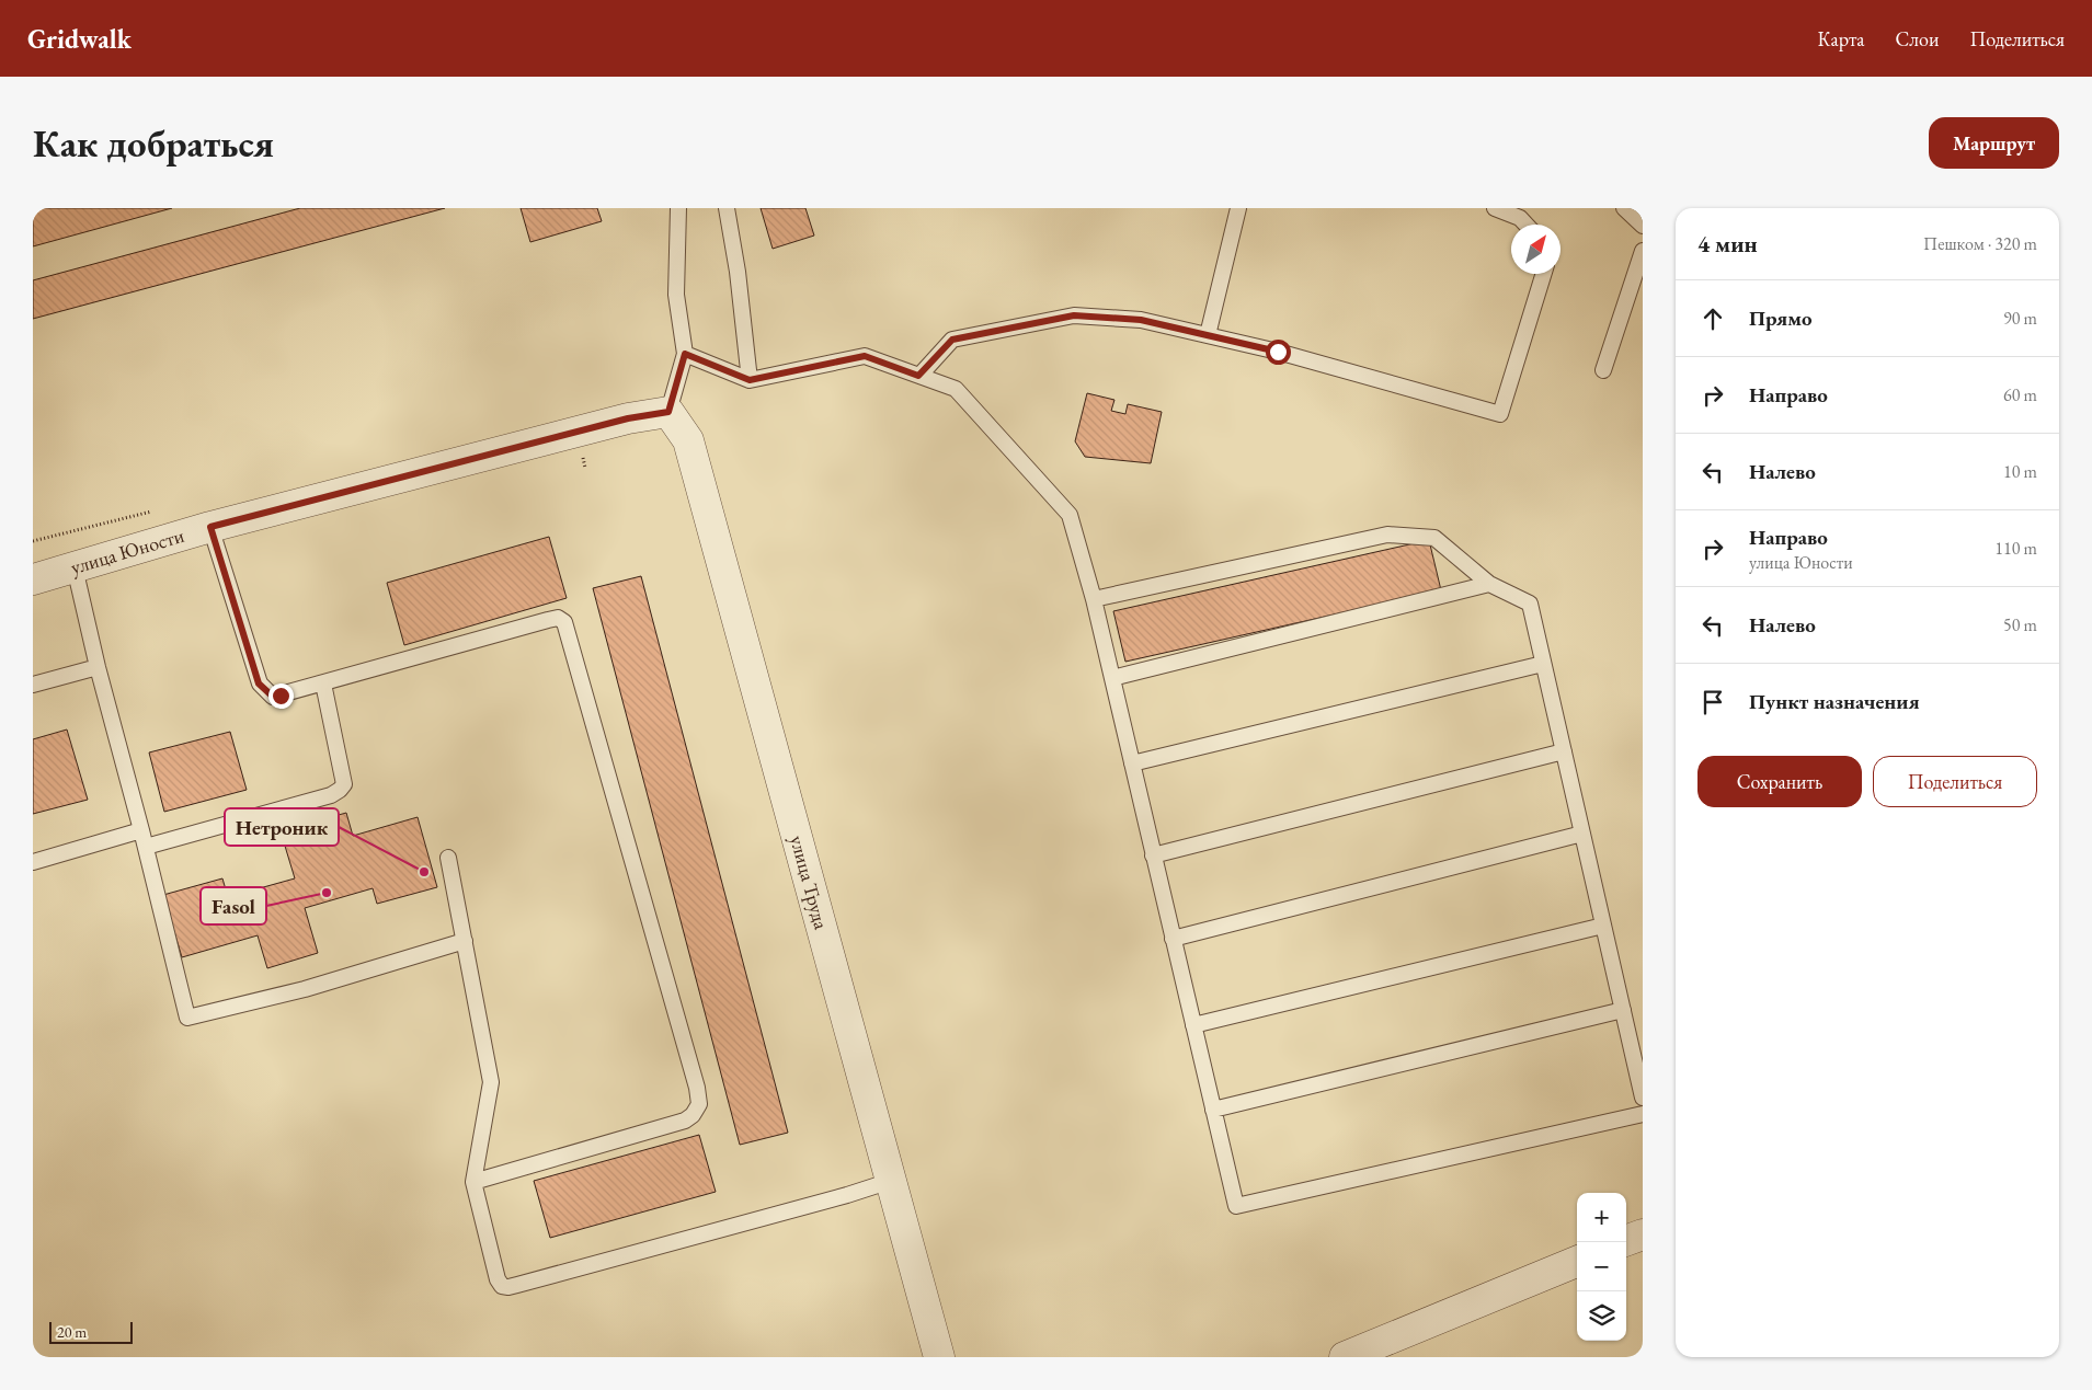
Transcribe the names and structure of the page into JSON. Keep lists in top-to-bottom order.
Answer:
{
  "streets": {
    "street": ["улица Юности", "улица Труда"]
  },
  "crossings": [
    ["улица Юности", "улица Труда"]
  ],
  "places": ["Нетроник", "Fasol"],
  "scale_bar": "20 m",
  "north": "top right",
  "page": {
    "header": "Gridwalk",
    "nav": ["Карта", "Слои", "Поделиться"],
    "buttons": [
      "Маршрут",
      ["Сохранить", "Поделиться"]
    ],
    "title": "Как добраться",
    "heading": ["4 мин", "Пешком · 320 m"],
    "list": [
      ["Прямо", "90 m"],
      ["Направо", "60 m"],
      ["Налево", "10 m"],
      ["Направо", "улица Юности", "110 m"],
      ["Налево", "50 m"],
      "Пункт назначения"
    ],
    "map_buttons": ["+", "−"],
    "scale": "20 m"
  }
}
